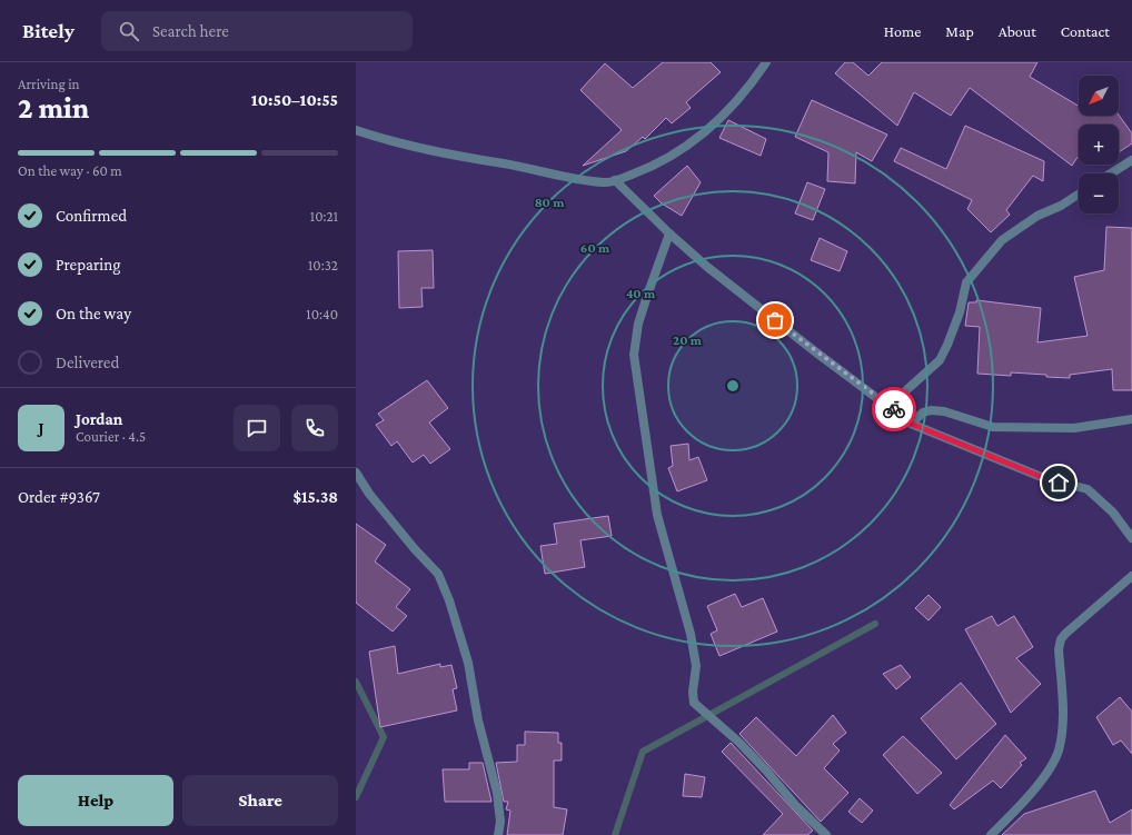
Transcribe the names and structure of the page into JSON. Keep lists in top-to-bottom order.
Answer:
{
  "north": "bottom left",
  "page": {
    "header": "Bitely",
    "search": "Search here",
    "nav": [
      "Home",
      "Map",
      "About",
      "Contact"
    ],
    "heading": ["2 min", "Arriving in", "10:50–10:55"],
    "panel": [
      "Jordan",
      "Courier · 4.5",
      "Order #9367",
      "$15.38"
    ],
    "map_buttons": ["+", "−"],
    "bar": "On the way · 60 m",
    "list": [
      ["Confirmed", "10:21"],
      ["Preparing", "10:32"],
      ["On the way", "10:40"],
      "Delivered"
    ],
    "round": "J",
    "buttons": ["Help", "Share"]
  },
  "rings": [
    "80 m",
    "60 m",
    "40 m",
    "20 m"
  ]
}
